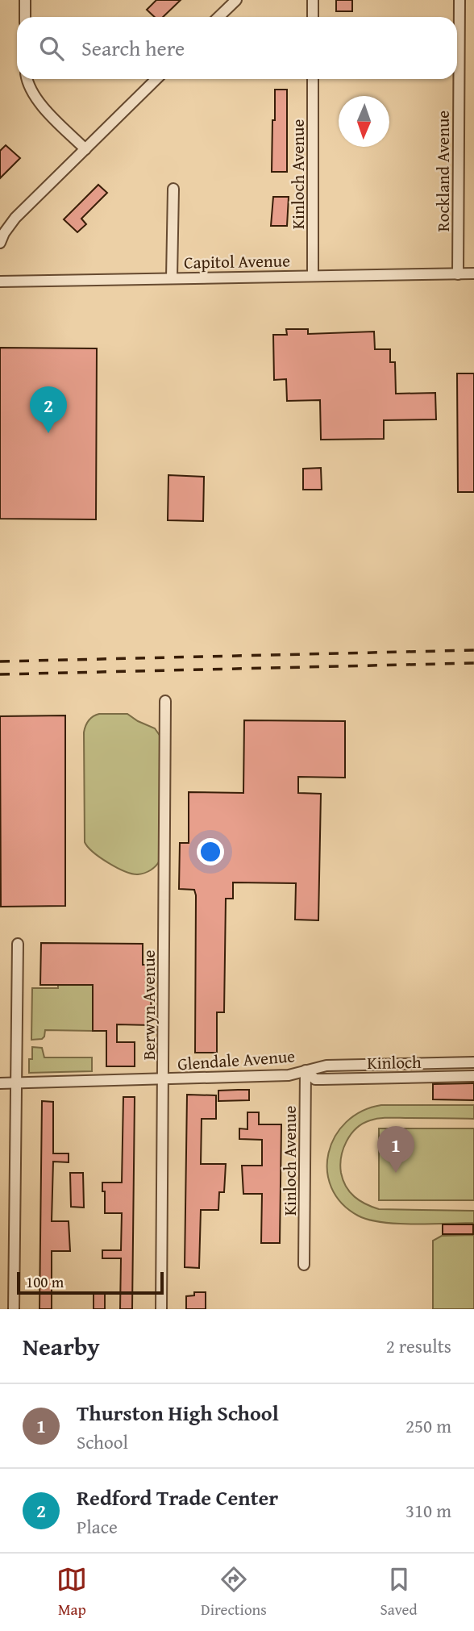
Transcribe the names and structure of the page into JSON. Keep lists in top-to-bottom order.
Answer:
{
  "streets": {
    "street": [
      "Rockland Avenue",
      "Kinloch Avenue",
      "Capitol Avenue",
      "Berwyn Avenue",
      "Glendale Avenue",
      "Kinloch"
    ]
  },
  "crossings": [
    ["Rockland Avenue", "Capitol Avenue"],
    ["Kinloch Avenue", "Capitol Avenue"],
    ["Kinloch Avenue", "Glendale Avenue"],
    ["Kinloch Avenue", "Kinloch"],
    ["Berwyn Avenue", "Glendale Avenue"],
    ["Glendale Avenue", "Kinloch"]
  ],
  "scale_bar": "100 m",
  "north": "bottom",
  "page": {
    "search": "Search here",
    "pins": ["2", "1"],
    "scale": "100 m",
    "heading": ["Nearby", "2 results"],
    "list": [
      {
        "mark": "1",
        "name": "Thurston High School",
        "note": "School",
        "value": "250 m"
      },
      {
        "mark": "2",
        "name": "Redford Trade Center",
        "note": "Place",
        "value": "310 m"
      }
    ],
    "nav": ["Map", "Directions", "Saved"]
  }
}
